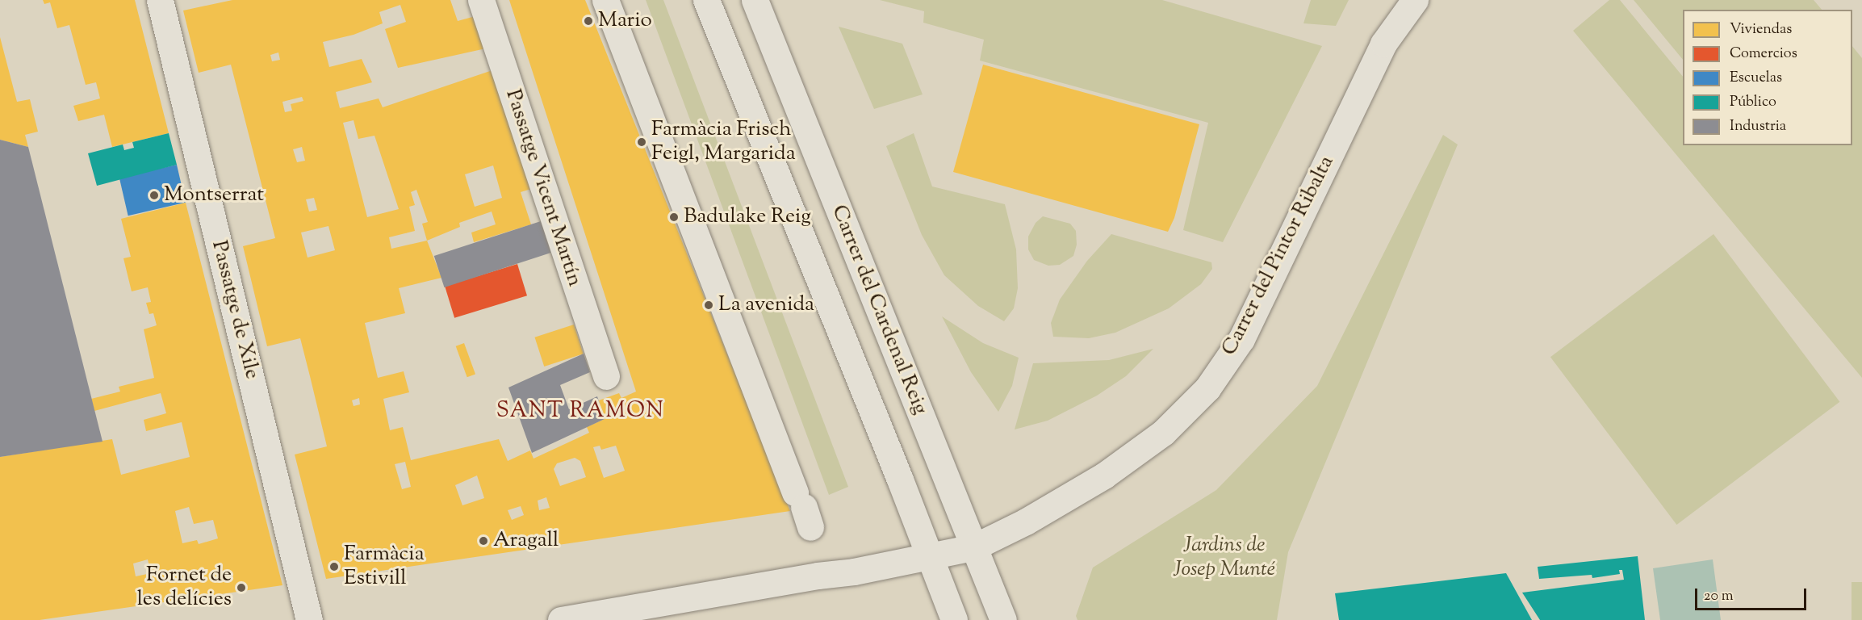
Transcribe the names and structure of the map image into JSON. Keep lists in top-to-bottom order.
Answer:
{
  "streets": {
    "street": [
      "Passatge Vicent Martín",
      "Carrer del Pintor Ribalta",
      "Passatge de Xile",
      "Carrer del Cardenal Reig"
    ]
  },
  "crossings": [
    ["Carrer del Pintor Ribalta", "Carrer del Cardenal Reig"]
  ],
  "districts": ["SANT RAMON"],
  "parks": ["Jardins de Josep Munté"],
  "places": [
    "Mario",
    "Farmàcia Frisch Feigl, Margarida",
    "Montserrat",
    "Badulake Reig",
    "La avenida",
    "Aragall",
    "Farmàcia Estivill",
    "Fornet de les delícies"
  ],
  "legend": [
    "Viviendas",
    "Comercios",
    "Escuelas",
    "Público",
    "Industria"
  ],
  "scale_bar": "20 m"
}
